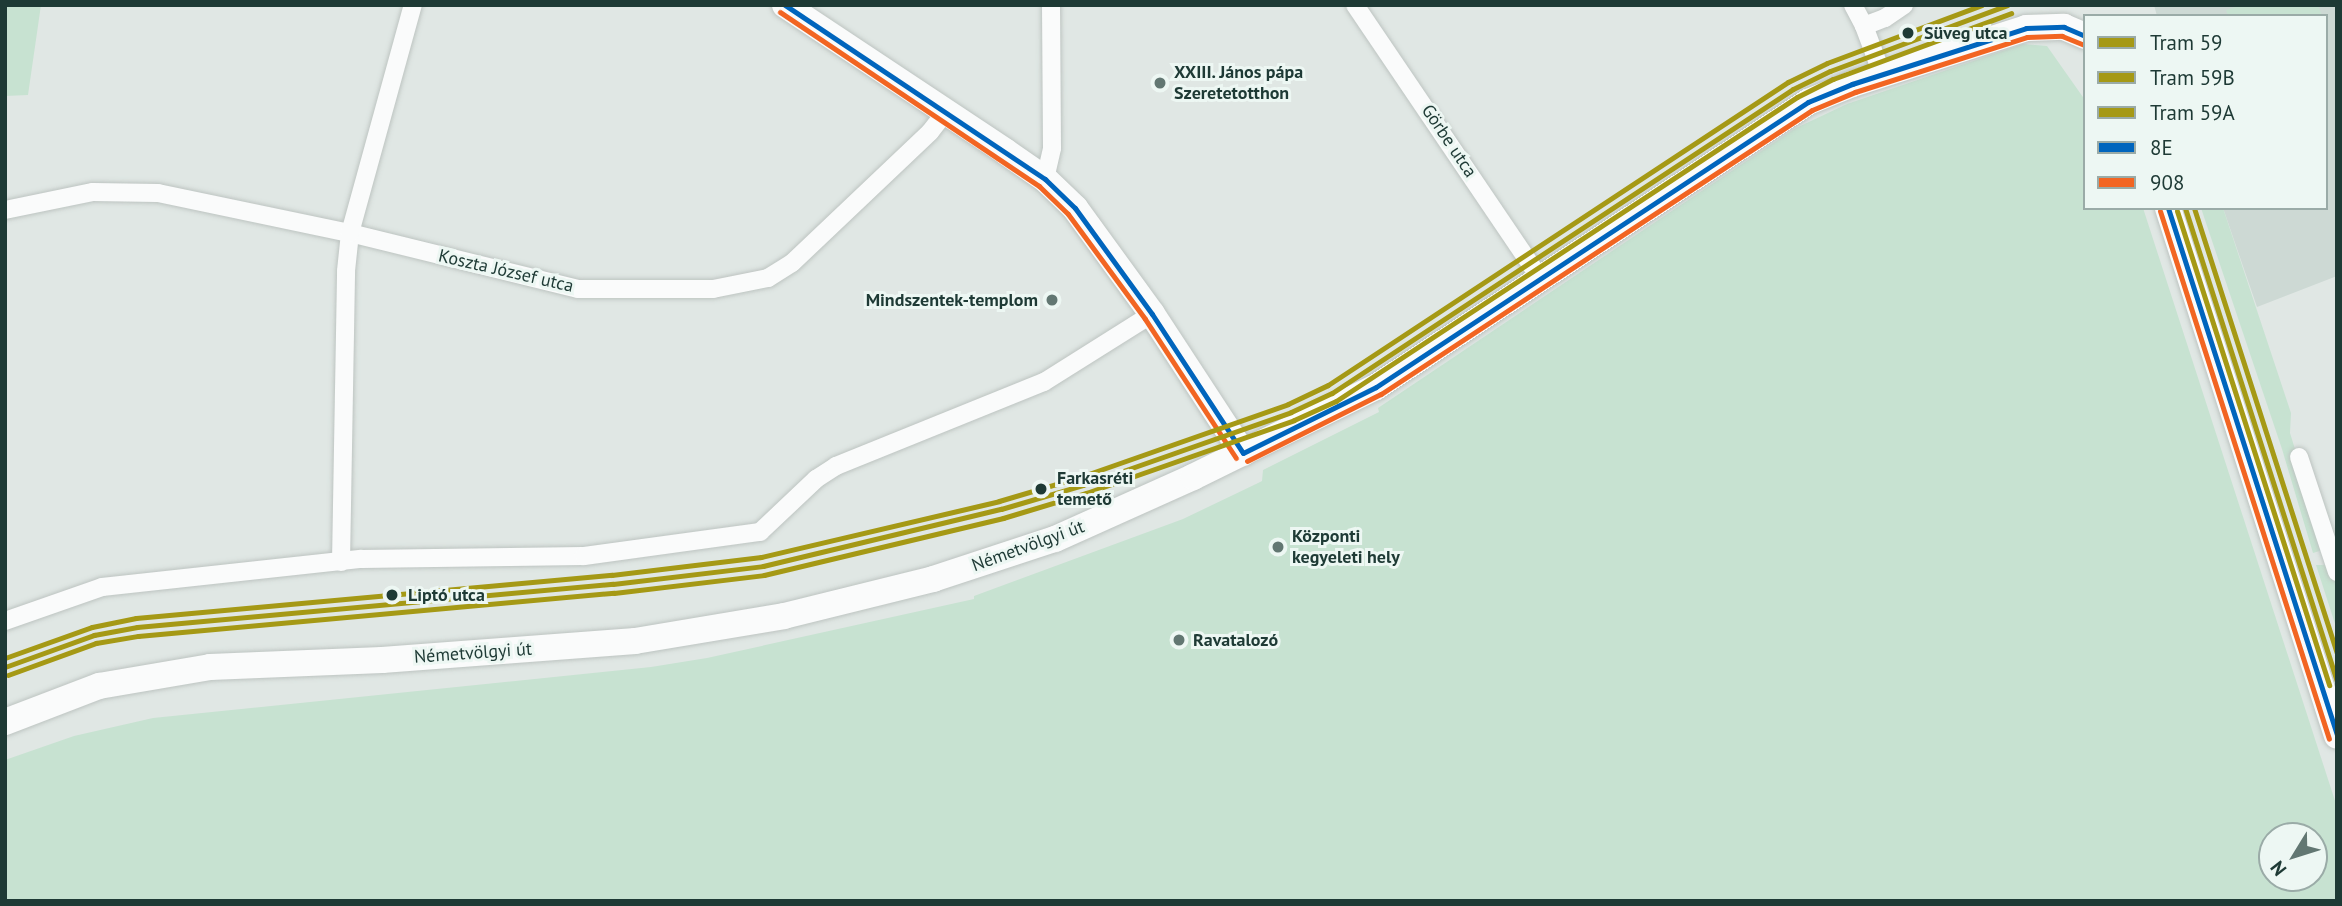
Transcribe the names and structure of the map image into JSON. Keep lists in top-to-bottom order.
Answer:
{
  "streets": {
    "street": ["Görbe utca", "Koszta József utca", "Németvölgyi út"]
  },
  "crossings": [
    ["Görbe utca", "Németvölgyi út"]
  ],
  "places": [
    "Süveg utca",
    "XXIII. János pápa Szeretetotthon",
    "Mindszentek-templom",
    "Farkasréti temető",
    "Központi kegyeleti hely",
    "Liptó utca",
    "Ravatalozó"
  ],
  "lines": [
    "tram line 59",
    "tram line 59A",
    "transit line 8E",
    "transit line 908",
    "tram line 59B"
  ],
  "legend": [
    "Tram 59",
    "Tram 59B",
    "Tram 59A",
    "8E",
    "908"
  ],
  "north": "bottom left"
}
